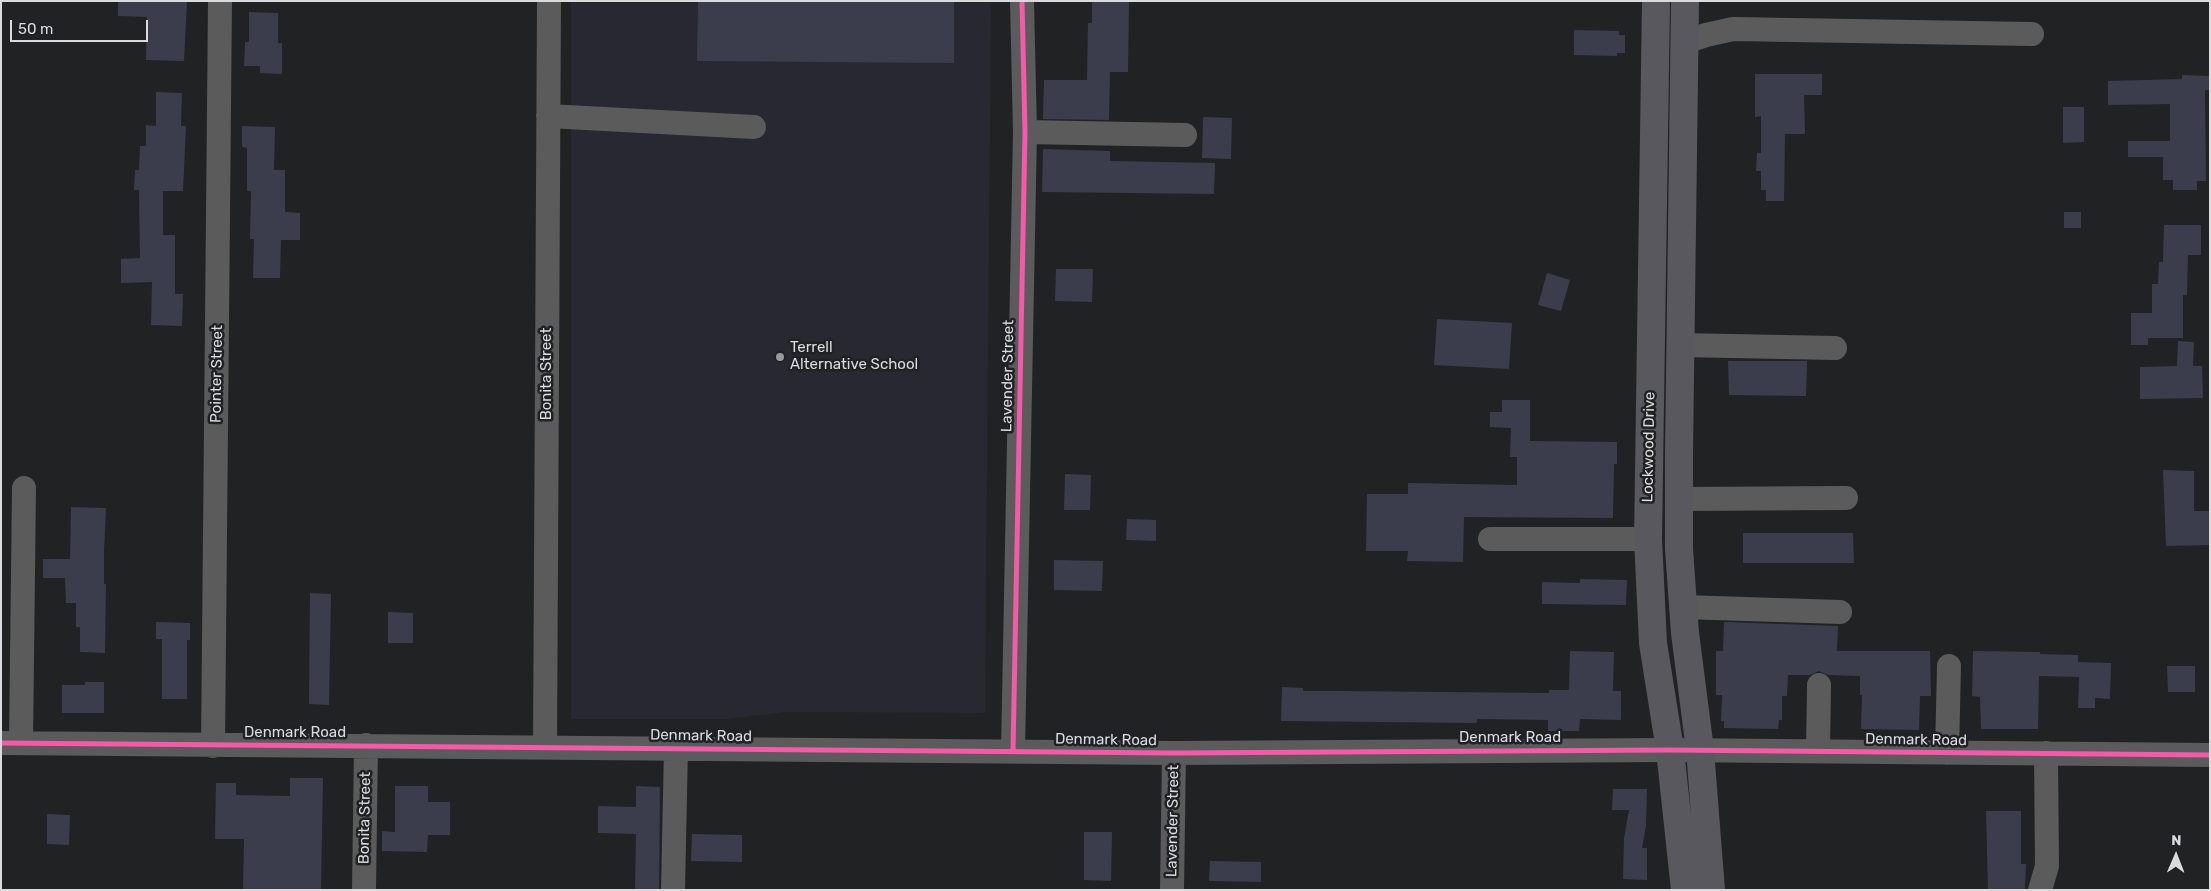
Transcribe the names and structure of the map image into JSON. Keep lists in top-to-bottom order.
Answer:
{
  "streets": {
    "main road": ["Lockwood Drive"],
    "street": [
      "Pointer Street",
      "Bonita Street",
      "Lavender Street",
      "Denmark Road"
    ]
  },
  "crossings": [
    ["Pointer Street", "Denmark Road"],
    ["Bonita Street", "Denmark Road"],
    ["Lavender Street", "Denmark Road"],
    ["Lockwood Drive", "Denmark Road"]
  ],
  "places": ["Terrell Alternative School"],
  "scale_bar": "50 m",
  "north": "top"
}
